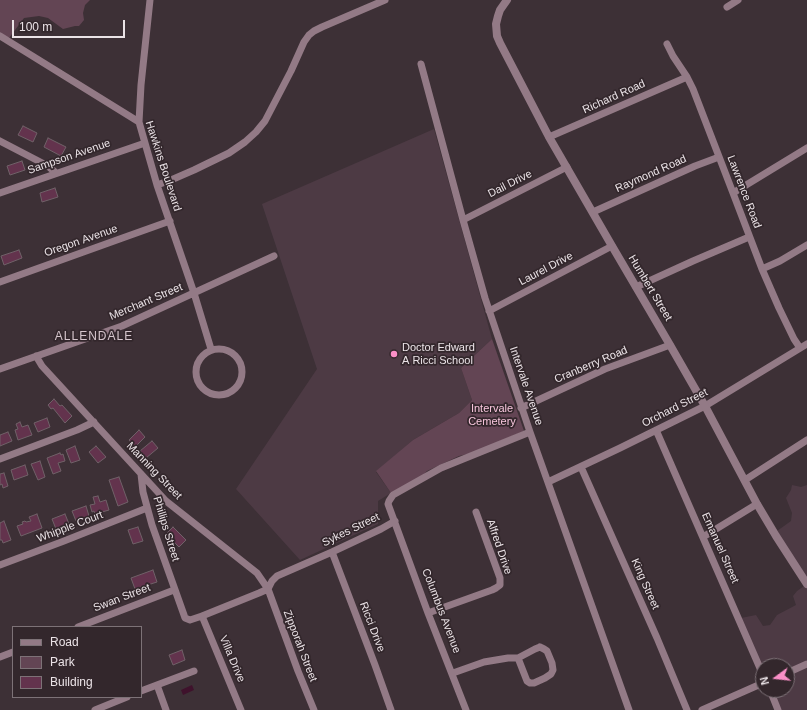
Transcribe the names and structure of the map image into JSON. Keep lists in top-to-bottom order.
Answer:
{
  "streets": {
    "street": [
      "Richard Road",
      "Sampson Avenue",
      "Hawkins Boulevard",
      "Raymond Road",
      "Dail Drive",
      "Lawrence Road",
      "Oregon Avenue",
      "Laurel Drive",
      "Humbert Street",
      "Merchant Street",
      "Cranberry Road",
      "Intervale Avenue",
      "Orchard Street",
      "Manning Street",
      "Whipple Court",
      "Phillips Street",
      "Sykes Street",
      "Alfred Drive",
      "Emanuel Street",
      "King Street",
      "Swan Street",
      "Columbus Avenue",
      "Ricci Drive",
      "Zipporah Street",
      "Villa Drive"
    ]
  },
  "crossings": [
    ["Richard Road", "Lawrence Road"],
    ["Richard Road", "Humbert Street"],
    ["Sampson Avenue", "Hawkins Boulevard"],
    ["Hawkins Boulevard", "Oregon Avenue"],
    ["Hawkins Boulevard", "Merchant Street"],
    ["Raymond Road", "Lawrence Road"],
    ["Raymond Road", "Humbert Street"],
    ["Dail Drive", "Humbert Street"],
    ["Dail Drive", "Intervale Avenue"],
    ["Lawrence Road", "Orchard Street"],
    ["Laurel Drive", "Humbert Street"],
    ["Laurel Drive", "Intervale Avenue"],
    ["Humbert Street", "Cranberry Road"],
    ["Humbert Street", "Orchard Street"],
    ["Merchant Street", "Manning Street"],
    ["Cranberry Road", "Intervale Avenue"],
    ["Intervale Avenue", "Orchard Street"],
    ["Intervale Avenue", "Sykes Street"],
    ["Orchard Street", "Emanuel Street"],
    ["Orchard Street", "King Street"],
    ["Manning Street", "Phillips Street"],
    ["Manning Street", "Sykes Street"],
    ["Manning Street", "Zipporah Street"],
    ["Whipple Court", "Phillips Street"],
    ["Phillips Street", "Sykes Street"],
    ["Phillips Street", "Swan Street"],
    ["Sykes Street", "Swan Street"],
    ["Sykes Street", "Columbus Avenue"],
    ["Sykes Street", "Ricci Drive"],
    ["Sykes Street", "Zipporah Street"],
    ["Sykes Street", "Villa Drive"],
    ["Alfred Drive", "Columbus Avenue"]
  ],
  "districts": ["ALLENDALE"],
  "parks": ["Intervale Cemetery"],
  "places": ["Doctor Edward A Ricci School"],
  "legend": ["Road", "Park", "Building"],
  "scale_bar": "100 m",
  "north": "left"
}
